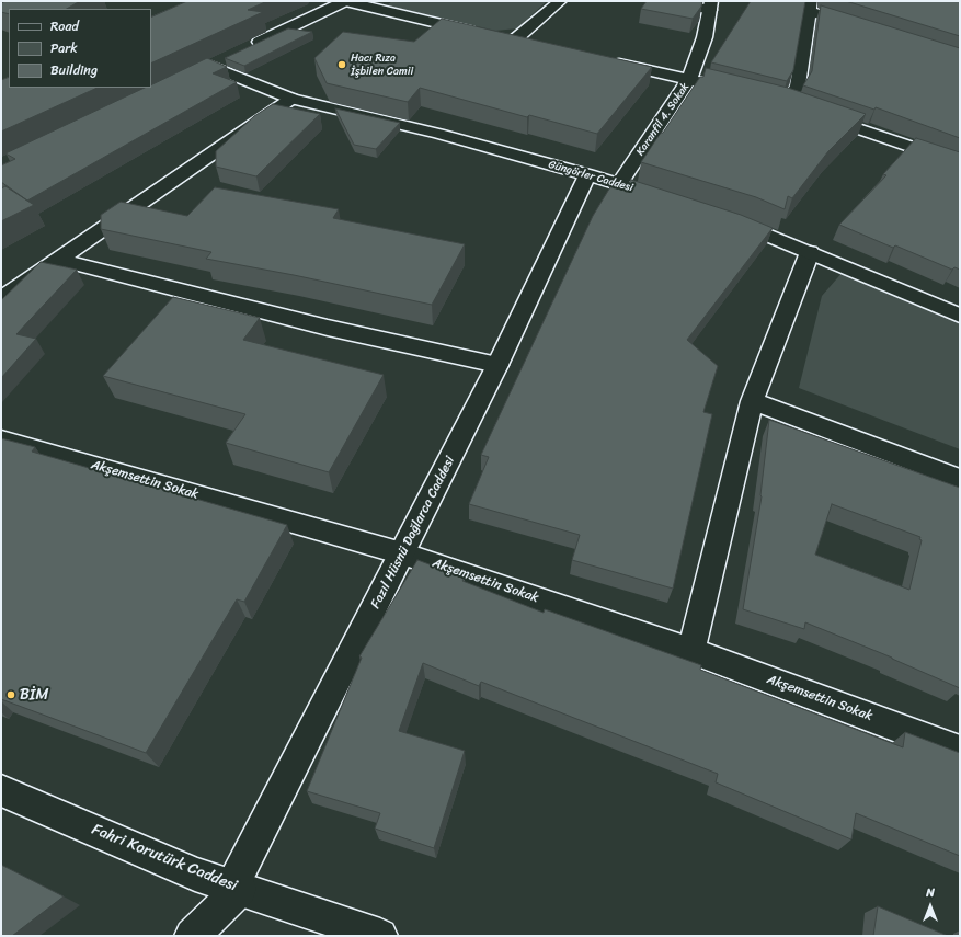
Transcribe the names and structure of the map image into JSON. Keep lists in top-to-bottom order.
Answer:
{
  "streets": {
    "street": [
      "Karanfil 4. Sokak",
      "Güngörler Caddesi",
      "Akşemsettin Sokak",
      "Fazıl Hüsnü Dağlarca Caddesi",
      "Fahri Korutürk Caddesi"
    ]
  },
  "crossings": [
    ["Karanfil 4. Sokak", "Güngörler Caddesi"],
    ["Güngörler Caddesi", "Fazıl Hüsnü Dağlarca Caddesi"],
    ["Akşemsettin Sokak", "Fazıl Hüsnü Dağlarca Caddesi"],
    ["Fazıl Hüsnü Dağlarca Caddesi", "Fahri Korutürk Caddesi"]
  ],
  "places": ["Hacı Rıza İşbilen Camii", "BİM"],
  "legend": ["Road", "Park", "Building"],
  "north": "top"
}
